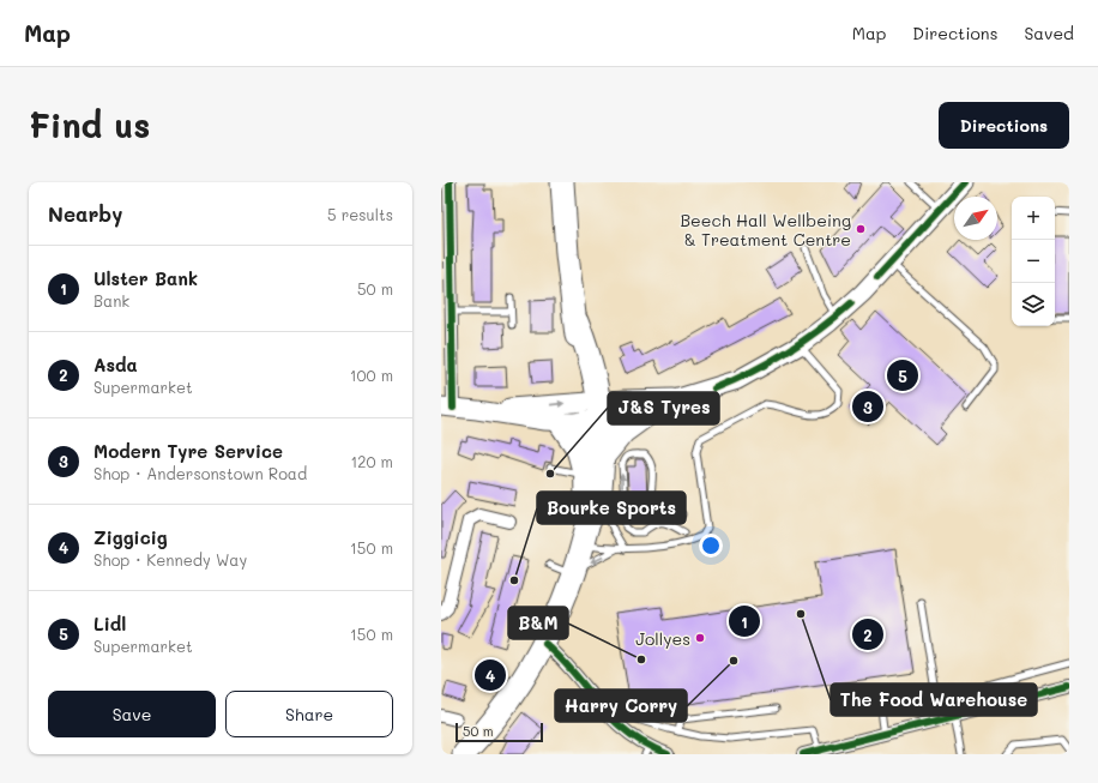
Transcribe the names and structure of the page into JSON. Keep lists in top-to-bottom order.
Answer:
{
  "places": [
    "Beech Hall Wellbeing & Treatment Centre",
    "J&S Tyres",
    "Bourke Sports",
    "The Food Warehouse",
    "Jollyes",
    "B&M",
    "Harry Corry"
  ],
  "scale_bar": "50 m",
  "north": "top right",
  "page": {
    "header": "Map",
    "nav": ["Map", "Directions", "Saved"],
    "buttons": [
      "Directions",
      ["Save", "Share"]
    ],
    "title": "Find us",
    "heading": ["Nearby", "5 results"],
    "map_buttons": ["+", "−"],
    "list": [
      {
        "mark": "1",
        "name": "Ulster Bank",
        "note": "Bank",
        "value": "50 m"
      },
      {
        "mark": "2",
        "name": "Asda",
        "note": "Supermarket",
        "value": "100 m"
      },
      {
        "mark": "3",
        "name": "Modern Tyre Service",
        "note": "Shop · Andersonstown Road",
        "value": "120 m"
      },
      {
        "mark": "4",
        "name": "Ziggicig",
        "note": "Shop · Kennedy Way",
        "value": "150 m"
      },
      {
        "mark": "5",
        "name": "Lidl",
        "note": "Supermarket",
        "value": "150 m"
      }
    ],
    "pins": [
      "5",
      "3",
      "1",
      "2",
      "4"
    ],
    "scale": "50 m"
  }
}
